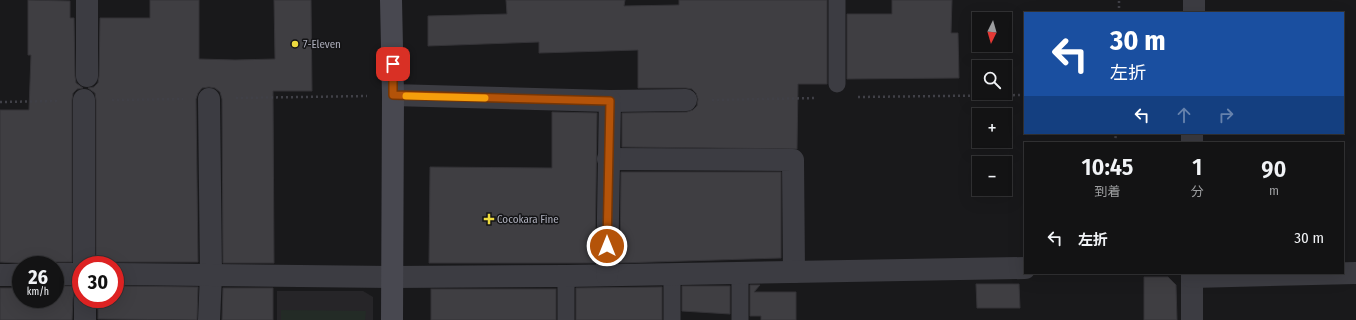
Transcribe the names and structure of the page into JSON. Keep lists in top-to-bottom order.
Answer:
{
  "places": {
    "other": ["7-Eleven"],
    "health": ["Cocokara Fine"]
  },
  "north": "bottom",
  "page": {
    "map_buttons": ["+", "−"],
    "turn": ["30 m", "左折"],
    "eta": [
      "10:45",
      "到着",
      "1",
      "分",
      "90",
      "m"
    ],
    "list": [
      {
        "name": "左折",
        "value": "30 m"
      }
    ],
    "speed": "26 km/h",
    "limit": "30"
  }
}
